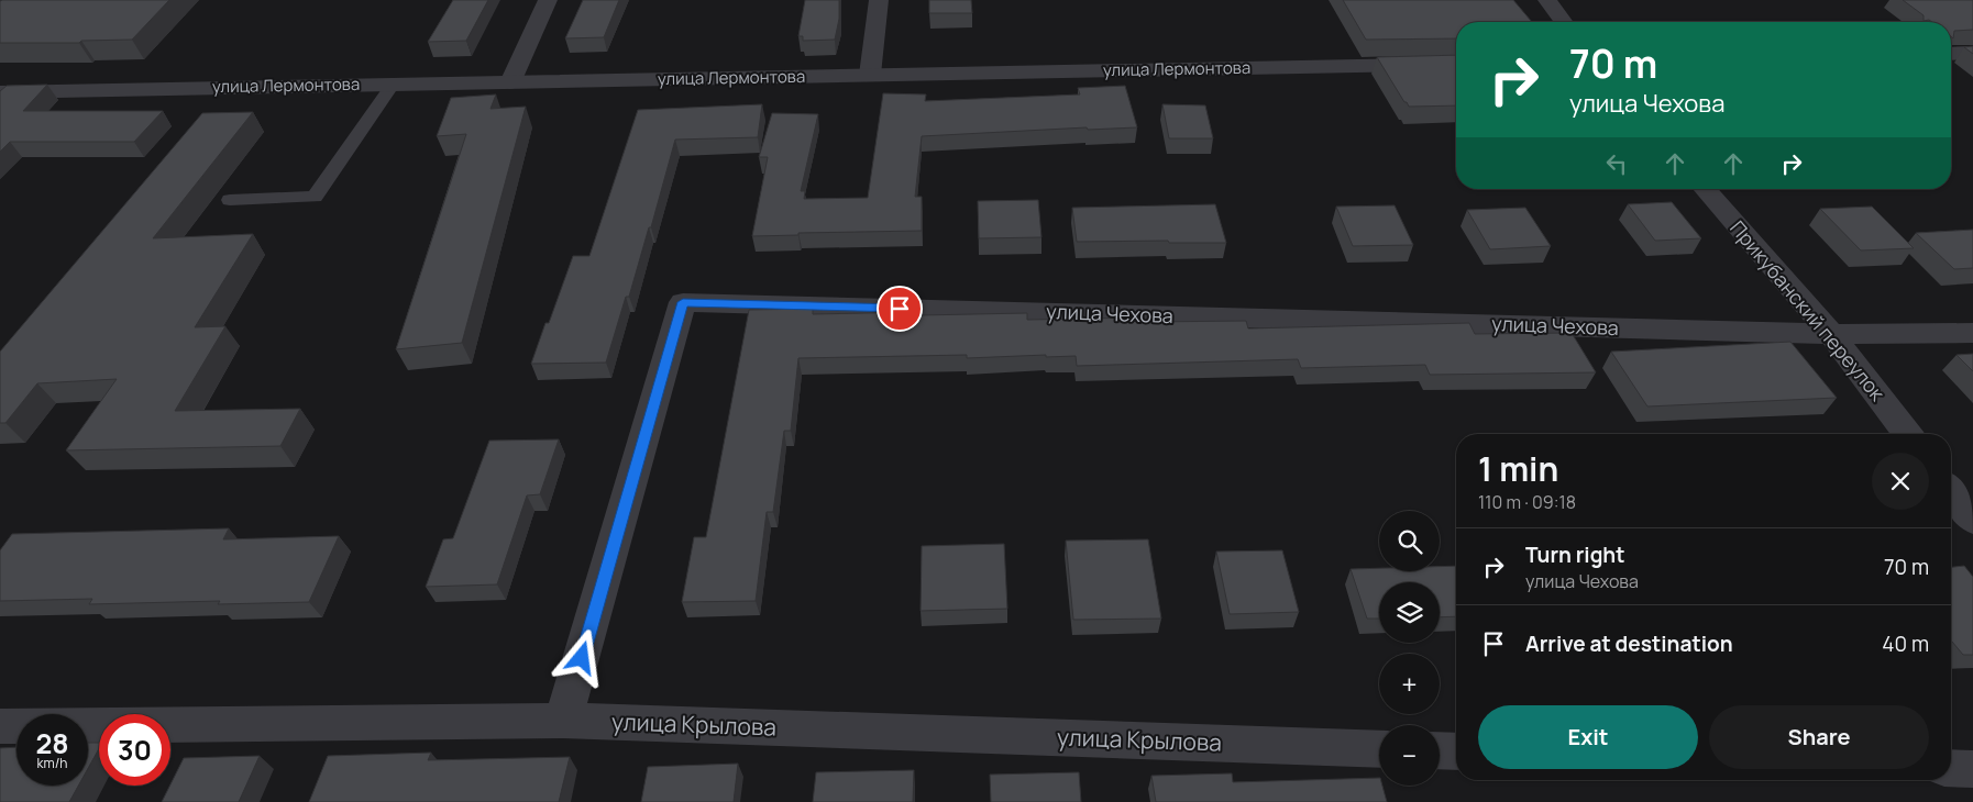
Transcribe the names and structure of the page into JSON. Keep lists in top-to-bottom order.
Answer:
{
  "streets": {
    "street": [
      "улица Лермонтова",
      "Прикубанский переулок",
      "улица Чехова",
      "улица Крылова"
    ]
  },
  "crossings": [
    ["Прикубанский переулок", "улица Чехова"],
    ["улица Чехова", "улица Крылова"]
  ],
  "page": {
    "turn": ["70 m", "улица Чехова"],
    "heading": ["1 min", "110 m · 09:18"],
    "map_buttons": ["+", "−"],
    "list": [
      {
        "name": "Turn right",
        "note": "улица Чехова",
        "value": "70 m"
      },
      {
        "name": "Arrive at destination",
        "value": "40 m"
      }
    ],
    "buttons": ["Exit", "Share"],
    "speed": "28 km/h",
    "limit": "30"
  }
}
